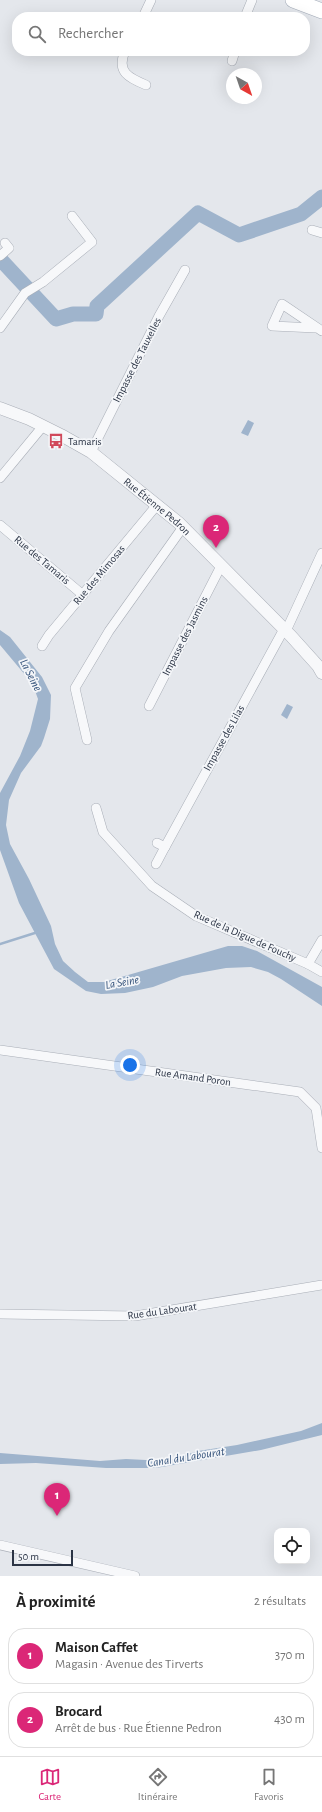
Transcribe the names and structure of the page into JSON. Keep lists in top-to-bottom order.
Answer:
{
  "streets": {
    "street": [
      "Impasse des Tauxelles",
      "Rue Étienne Pedron",
      "Rue des Tamaris",
      "Rue des Mimosas",
      "Impasse des Jasmins",
      "Impasse des Lilas",
      "Rue de la Digue de Fouchy",
      "Rue Amand Poron",
      "Rue du Labourat"
    ]
  },
  "crossings": [
    ["Impasse des Tauxelles", "Rue Étienne Pedron"],
    ["Rue Étienne Pedron", "Rue des Mimosas"],
    ["Rue Étienne Pedron", "Impasse des Jasmins"],
    ["Rue Étienne Pedron", "Impasse des Lilas"],
    ["Rue des Tamaris", "Rue des Mimosas"]
  ],
  "water": ["La Seine", "Canal du Labourat"],
  "places": {
    "bus stop": ["Tamaris"]
  },
  "scale_bar": "50 m",
  "north": "bottom right",
  "page": {
    "search": "Rechercher",
    "pins": ["2", "1"],
    "scale": "50 m",
    "heading": ["À proximité", "2 résultats"],
    "list": [
      {
        "mark": "1",
        "name": "Maison Caffet",
        "note": "Magasin · Avenue des Tirverts",
        "value": "370 m"
      },
      {
        "mark": "2",
        "name": "Brocard",
        "note": "Arrêt de bus · Rue Étienne Pedron",
        "value": "430 m"
      }
    ],
    "nav": ["Carte", "Itinéraire", "Favoris"]
  }
}
